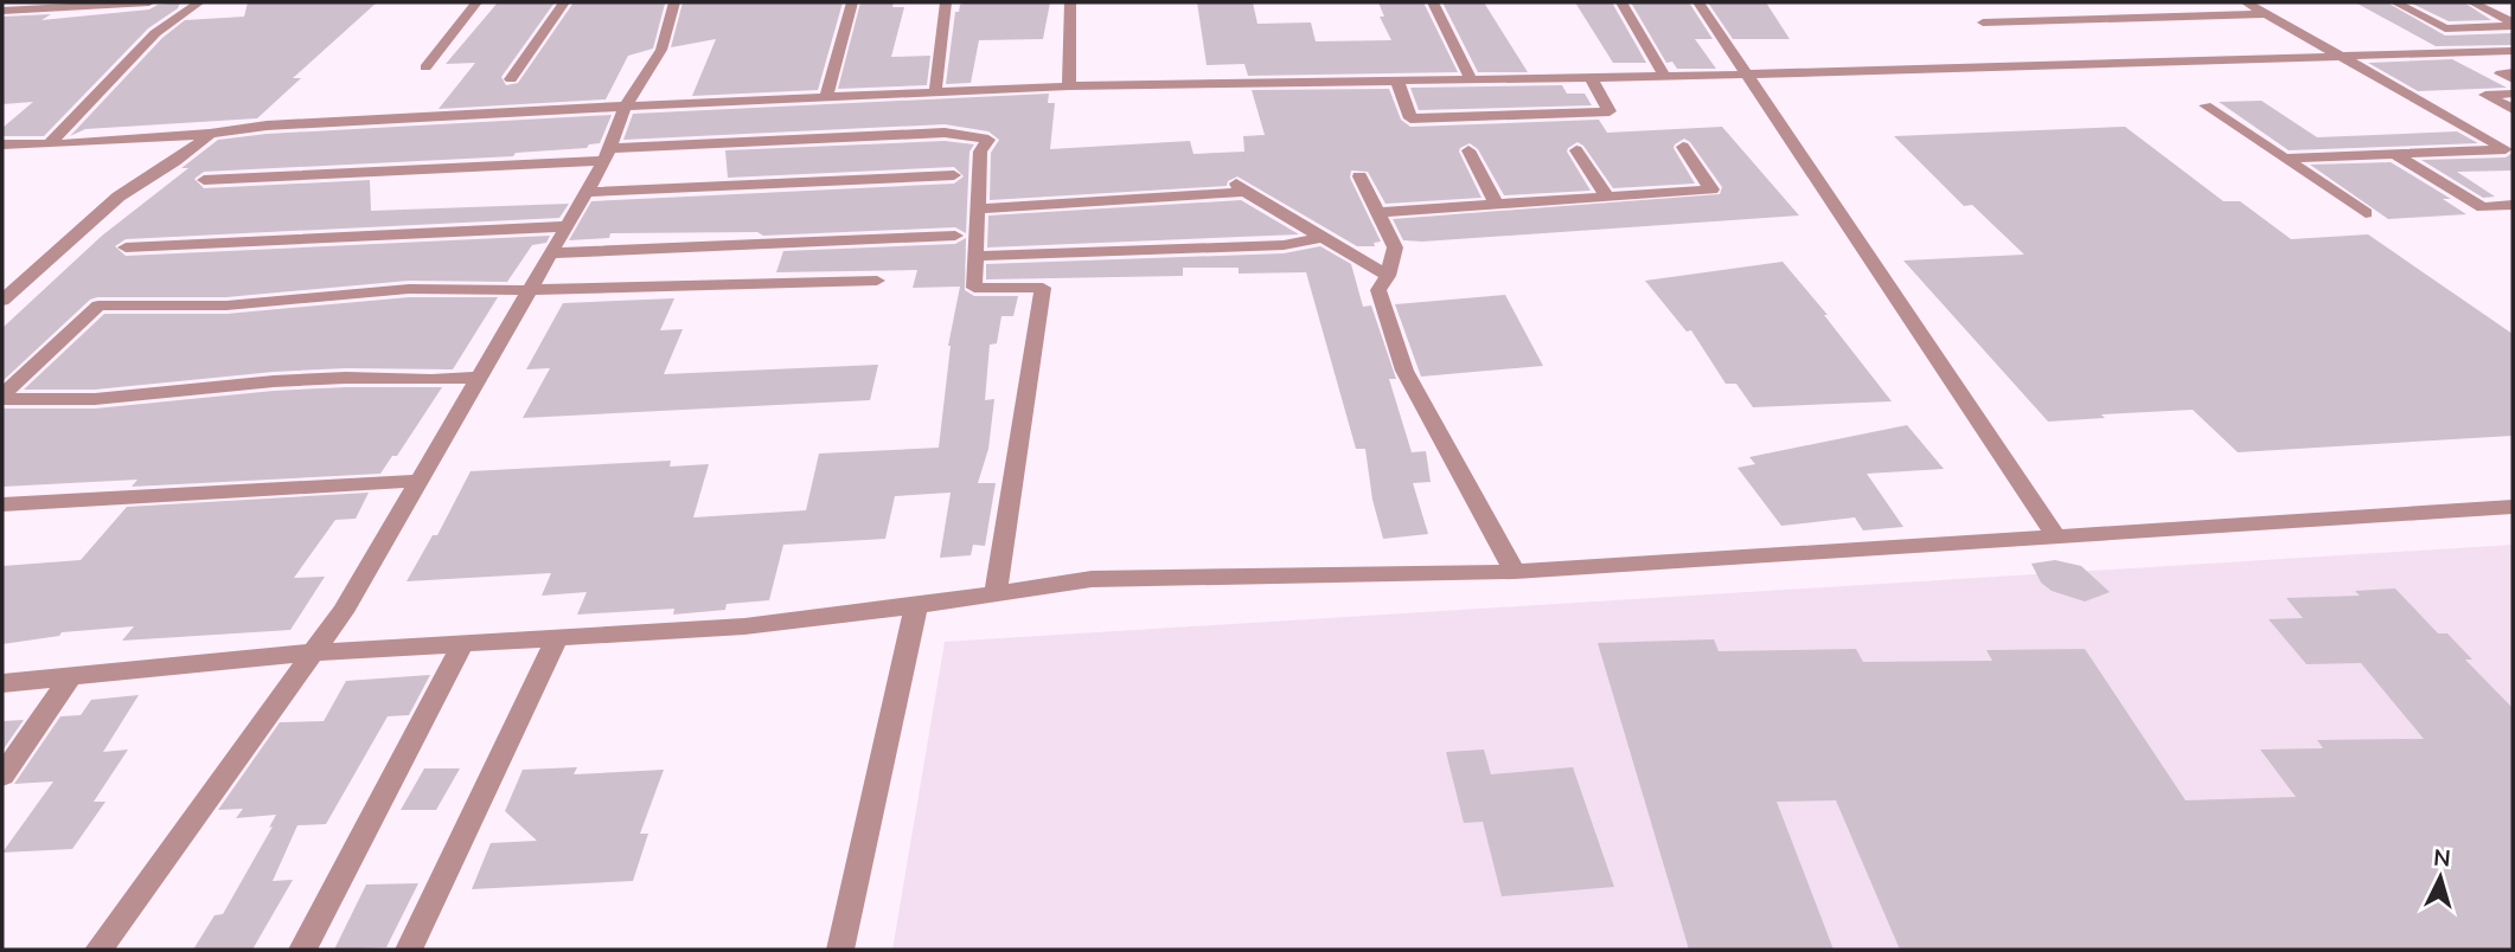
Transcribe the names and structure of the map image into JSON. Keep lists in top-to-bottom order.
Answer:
{
  "north": "top"
}
